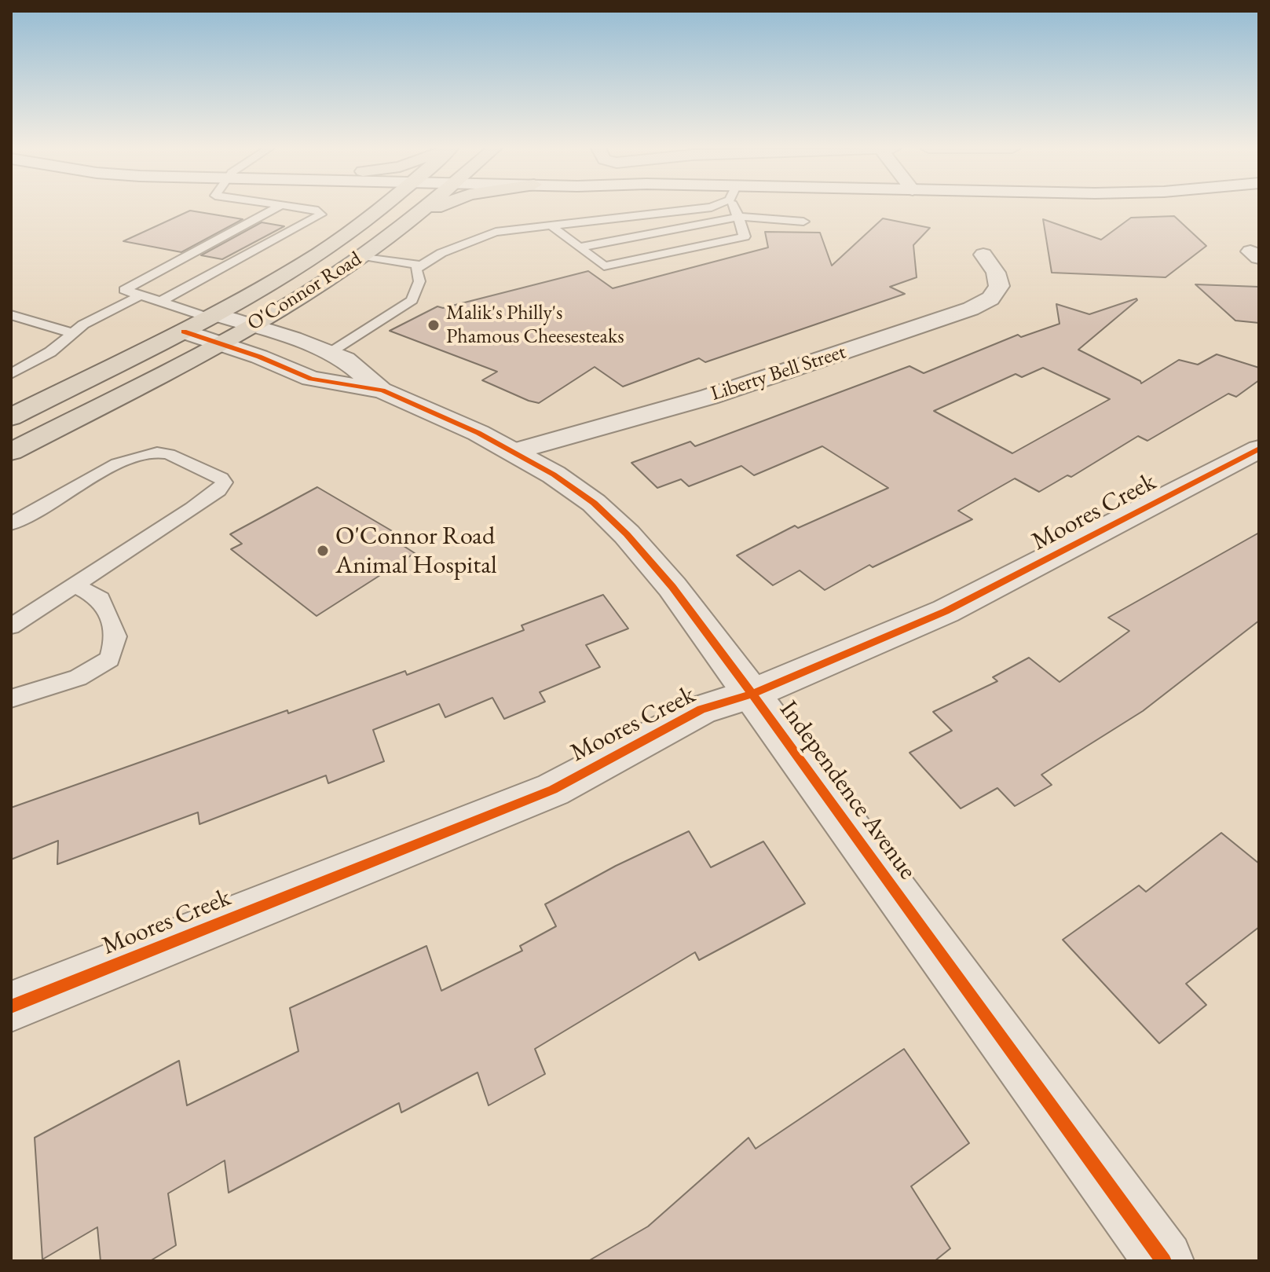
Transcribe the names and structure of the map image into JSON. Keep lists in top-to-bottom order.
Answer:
{
  "streets": {
    "highway": ["O'Connor Road"],
    "street": ["Liberty Bell Street", "Moores Creek", "Independence Avenue"]
  },
  "crossings": [
    ["O'Connor Road", "Independence Avenue"],
    ["Liberty Bell Street", "Independence Avenue"],
    ["Moores Creek", "Independence Avenue"]
  ],
  "places": ["Malik's Philly's Phamous Cheesesteaks", "O'Connor Road Animal Hospital"]
}
